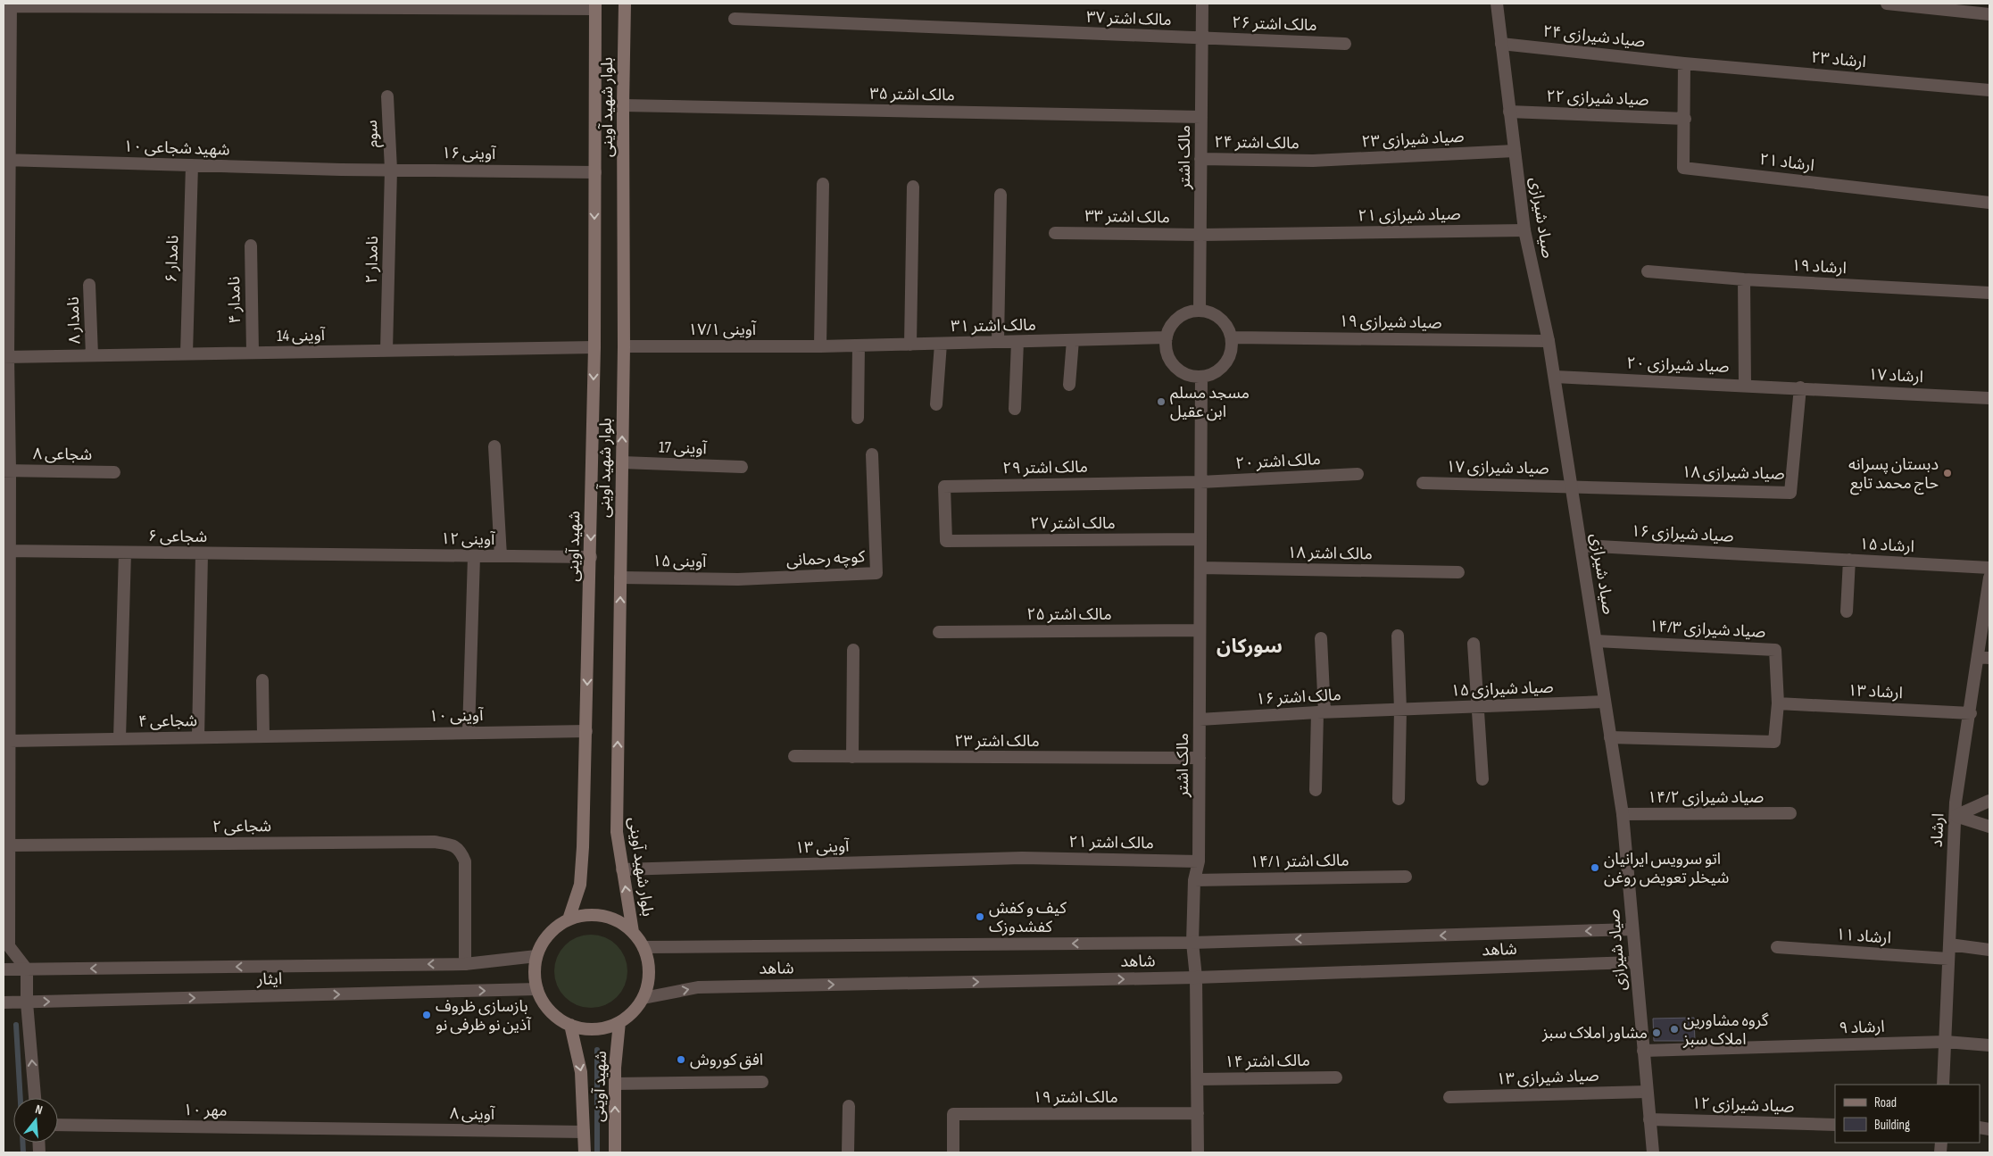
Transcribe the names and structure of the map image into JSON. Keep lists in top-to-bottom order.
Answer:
{
  "streets": {
    "main road": ["بلوار شهید آوینی", "شهید آوینی"],
    "street": [
      "مالک اشتر ۳۷",
      "مالک اشتر ۲۶",
      "صیاد شیرازی ۲۴",
      "ارشاد ۲۳",
      "مالک اشتر ۳۵",
      "صیاد شیرازی ۲۲",
      "سوم",
      "صیاد شیرازی ۲۳",
      "مالک اشتر ۲۴",
      "شهید شجاعی ۱۰",
      "۱۶ آوینی",
      "مالک اشتر",
      "ارشاد ۲۱",
      "صیاد شیرازی ۲۱",
      "مالک اشتر ۳۳",
      "صیاد شیرازی",
      "نامدار ۶",
      "نامدار ۲",
      "ارشاد ۱۹",
      "نامدار ۴",
      "نامدار ۸",
      "صیاد شیرازی ۱۹",
      "مالک اشتر ۳۱",
      "آوینی ۱۷/۱",
      "آوینی 14",
      "صیاد شیرازی ۲۰",
      "ارشاد ۱۷",
      "آوینی 17",
      "شجاعی ۸",
      "مالک اشتر ۲۰",
      "مالک اشتر ۲۹",
      "صیاد شیرازی ۱۷",
      "صیاد شیرازی ۱۸",
      "مالک اشتر ۲۷",
      "صیاد شیرازی ۱۶",
      "شجاعی ۶",
      "۱۲ آوینی",
      "ارشاد ۱۵",
      "مالک اشتر ۱۸",
      "کوچه رحمانی",
      "آوینی ۱۵",
      "مالک اشتر ۲۵",
      "صیاد شیرازی ۱۴/۳",
      "صیاد شیرازی ۱۵",
      "ارشاد ۱۳",
      "مالک اشتر ۱۶",
      "۱۰ آوینی",
      "شجاعی ۴",
      "مالک اشتر ۲۳",
      "صیاد شیرازی ۱۴/۲",
      "شجاعی ۲",
      "ارشاد",
      "مالک اشتر ۲۱",
      "آوینی ۱۳",
      "مالک اشتر ۱۴/۱",
      "ارشاد ۱۱",
      "شاهد",
      "ایثار",
      "ارشاد ۹",
      "مالک اشتر ۱۴",
      "صیاد شیرازی ۱۳",
      "مالک اشتر ۱۹",
      "صیاد شیرازی ۱۲",
      "مهر ۱۰",
      "۸ آوینی"
    ]
  },
  "crossings": [
    ["مالک اشتر ۳۷", "مالک اشتر ۲۶"],
    ["مالک اشتر ۳۷", "مالک اشتر"],
    ["مالک اشتر ۲۶", "مالک اشتر"],
    ["صیاد شیرازی ۲۴", "ارشاد ۲۳"],
    ["صیاد شیرازی ۲۴", "ارشاد ۲۱"],
    ["صیاد شیرازی ۲۴", "صیاد شیرازی"],
    ["ارشاد ۲۳", "ارشاد ۲۱"],
    ["مالک اشتر ۳۵", "بلوار شهید آوینی"],
    ["مالک اشتر ۳۵", "مالک اشتر"],
    ["صیاد شیرازی ۲۲", "ارشاد ۲۱"],
    ["صیاد شیرازی ۲۲", "صیاد شیرازی"],
    ["بلوار شهید آوینی", "۱۶ آوینی"],
    ["بلوار شهید آوینی", "آوینی ۱۷/۱"],
    ["بلوار شهید آوینی", "آوینی 17"],
    ["بلوار شهید آوینی", "شهید آوینی"],
    ["بلوار شهید آوینی", "آوینی ۱۵"],
    ["بلوار شهید آوینی", "آوینی ۱۳"],
    ["بلوار شهید آوینی", "شاهد"],
    ["بلوار شهید آوینی", "ایثار"],
    ["سوم", "۱۶ آوینی"],
    ["سوم", "نامدار ۲"],
    ["صیاد شیرازی ۲۳", "مالک اشتر ۲۴"],
    ["صیاد شیرازی ۲۳", "صیاد شیرازی"],
    ["مالک اشتر ۲۴", "مالک اشتر"],
    ["شهید شجاعی ۱۰", "۱۶ آوینی"],
    ["شهید شجاعی ۱۰", "نامدار ۶"],
    ["۱۶ آوینی", "نامدار ۲"],
    ["۱۶ آوینی", "شهید آوینی"],
    ["مالک اشتر", "صیاد شیرازی ۲۱"],
    ["مالک اشتر", "مالک اشتر ۳۳"],
    ["مالک اشتر", "صیاد شیرازی ۱۹"],
    ["مالک اشتر", "مالک اشتر ۳۱"],
    ["مالک اشتر", "مالک اشتر ۲۰"],
    ["مالک اشتر", "مالک اشتر ۲۹"],
    ["مالک اشتر", "مالک اشتر ۲۷"],
    ["مالک اشتر", "مالک اشتر ۱۸"],
    ["مالک اشتر", "مالک اشتر ۲۵"],
    ["مالک اشتر", "مالک اشتر ۱۶"],
    ["مالک اشتر", "مالک اشتر ۲۳"],
    ["مالک اشتر", "مالک اشتر ۲۱"],
    ["مالک اشتر", "مالک اشتر ۱۴/۱"],
    ["مالک اشتر", "شاهد"],
    ["مالک اشتر", "مالک اشتر ۱۴"],
    ["مالک اشتر", "مالک اشتر ۱۹"],
    ["صیاد شیرازی ۲۱", "مالک اشتر ۳۳"],
    ["صیاد شیرازی ۲۱", "صیاد شیرازی"],
    ["صیاد شیرازی", "صیاد شیرازی ۱۹"],
    ["صیاد شیرازی", "صیاد شیرازی ۲۰"],
    ["صیاد شیرازی", "صیاد شیرازی ۱۷"],
    ["صیاد شیرازی", "صیاد شیرازی ۱۸"],
    ["صیاد شیرازی", "صیاد شیرازی ۱۶"],
    ["صیاد شیرازی", "صیاد شیرازی ۱۴/۳"],
    ["صیاد شیرازی", "صیاد شیرازی ۱۵"],
    ["صیاد شیرازی", "صیاد شیرازی ۱۴/۲"],
    ["صیاد شیرازی", "شاهد"],
    ["صیاد شیرازی", "ارشاد ۹"],
    ["صیاد شیرازی", "صیاد شیرازی ۱۳"],
    ["صیاد شیرازی", "صیاد شیرازی ۱۲"],
    ["نامدار ۶", "آوینی 14"],
    ["نامدار ۲", "آوینی 14"],
    ["نامدار ۴", "آوینی 14"],
    ["نامدار ۸", "آوینی 14"],
    ["صیاد شیرازی ۱۹", "مالک اشتر ۳۱"],
    ["مالک اشتر ۳۱", "آوینی ۱۷/۱"],
    ["آوینی 14", "شهید آوینی"],
    ["صیاد شیرازی ۲۰", "ارشاد ۱۷"],
    ["صیاد شیرازی ۲۰", "صیاد شیرازی ۱۸"],
    ["ارشاد ۱۷", "صیاد شیرازی ۱۸"],
    ["مالک اشتر ۲۰", "مالک اشتر ۲۹"],
    ["مالک اشتر ۲۹", "مالک اشتر ۲۷"],
    ["صیاد شیرازی ۱۷", "صیاد شیرازی ۱۸"],
    ["صیاد شیرازی ۱۶", "ارشاد ۱۵"],
    ["شجاعی ۶", "۱۲ آوینی"],
    ["۱۲ آوینی", "شهید آوینی"],
    ["شهید آوینی", "۱۰ آوینی"],
    ["شهید آوینی", "شاهد"],
    ["شهید آوینی", "ایثار"],
    ["شهید آوینی", "۸ آوینی"],
    ["کوچه رحمانی", "آوینی ۱۵"],
    ["صیاد شیرازی ۱۴/۳", "ارشاد ۱۳"],
    ["صیاد شیرازی ۱۵", "مالک اشتر ۱۶"],
    ["ارشاد ۱۳", "ارشاد"],
    ["۱۰ آوینی", "شجاعی ۴"],
    ["شجاعی ۲", "ایثار"],
    ["ارشاد", "ارشاد ۱۱"],
    ["ارشاد", "ارشاد ۹"],
    ["مالک اشتر ۲۱", "آوینی ۱۳"],
    ["شاهد", "ایثار"],
    ["مهر ۱۰", "۸ آوینی"]
  ],
  "one_way": ["بلوار شهید آوینی", "شهید آوینی"],
  "districts": ["سورکان"],
  "places": [
    "مسجد مسلم ابن عقیل",
    "دبستان پسرانه حاج محمد تابع",
    "اتو سرویس ایرانیان شیخلر تعویض روغن",
    "کیف و کفش کفشدوزک",
    "بازسازی ظروف آذین نو ظرفی نو",
    "گروه مشاورین املاک سبز",
    "مشاور املاک سبز",
    "افق کوروش"
  ],
  "legend": ["Road", "Building"],
  "north": "top"
}
